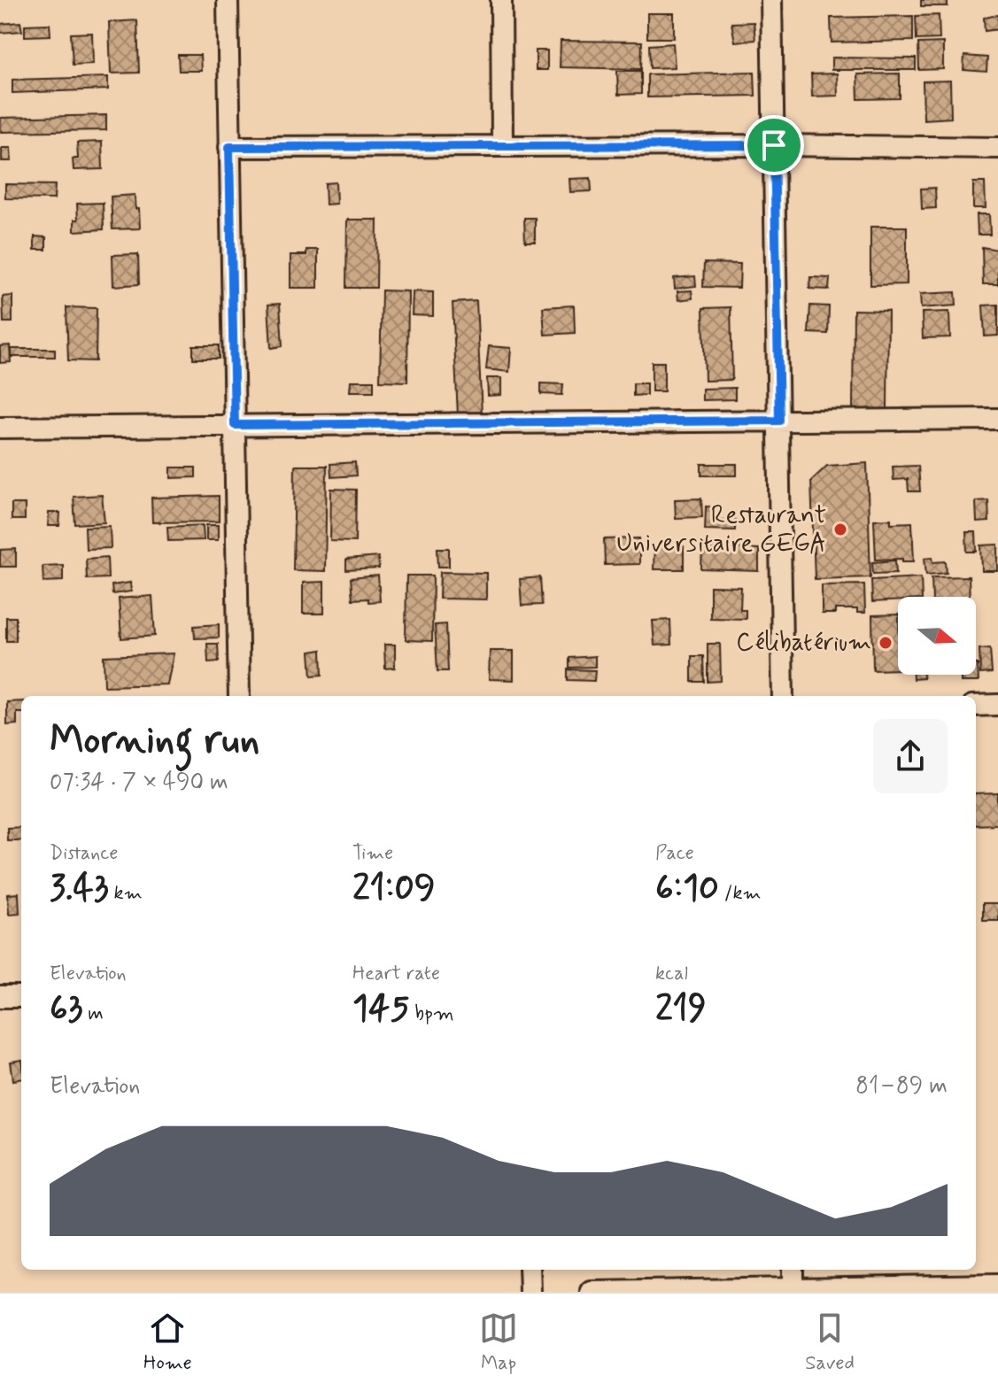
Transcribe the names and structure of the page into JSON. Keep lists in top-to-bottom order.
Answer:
{
  "places": ["Restaurant Universitaire GEGA", "Célibatérium"],
  "north": "right",
  "page": {
    "heading": ["Morning run", "07:34 · 7 × 490 m"],
    "stats": [
      ["Distance", "3.43 km"],
      ["Time", "21:09"],
      ["Pace", "6:10 /km"],
      ["Elevation", "63 m"],
      ["Heart rate", "145 bpm"],
      ["kcal", "219"]
    ],
    "chart": ["Elevation", "81–89 m"],
    "tabs": ["Home", "Map", "Saved"]
  }
}
